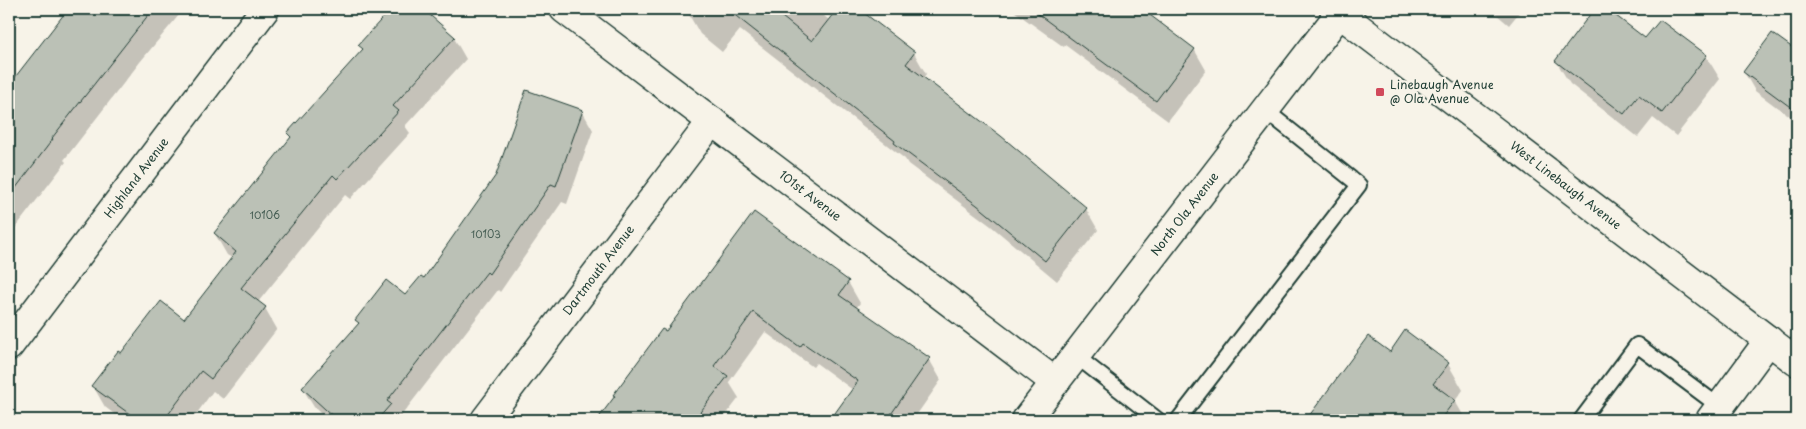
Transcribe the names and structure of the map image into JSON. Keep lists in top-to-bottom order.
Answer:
{
  "streets": {
    "street": [
      "Highland Avenue",
      "West Linebaugh Avenue",
      "101st Avenue",
      "North Ola Avenue",
      "Dartmouth Avenue"
    ]
  },
  "crossings": [
    ["West Linebaugh Avenue", "North Ola Avenue"],
    ["101st Avenue", "North Ola Avenue"],
    ["101st Avenue", "Dartmouth Avenue"]
  ],
  "places": {
    "transit": ["Linebaugh Avenue @ Ola Avenue"]
  },
  "house_numbers": ["10106", "10103"]
}
